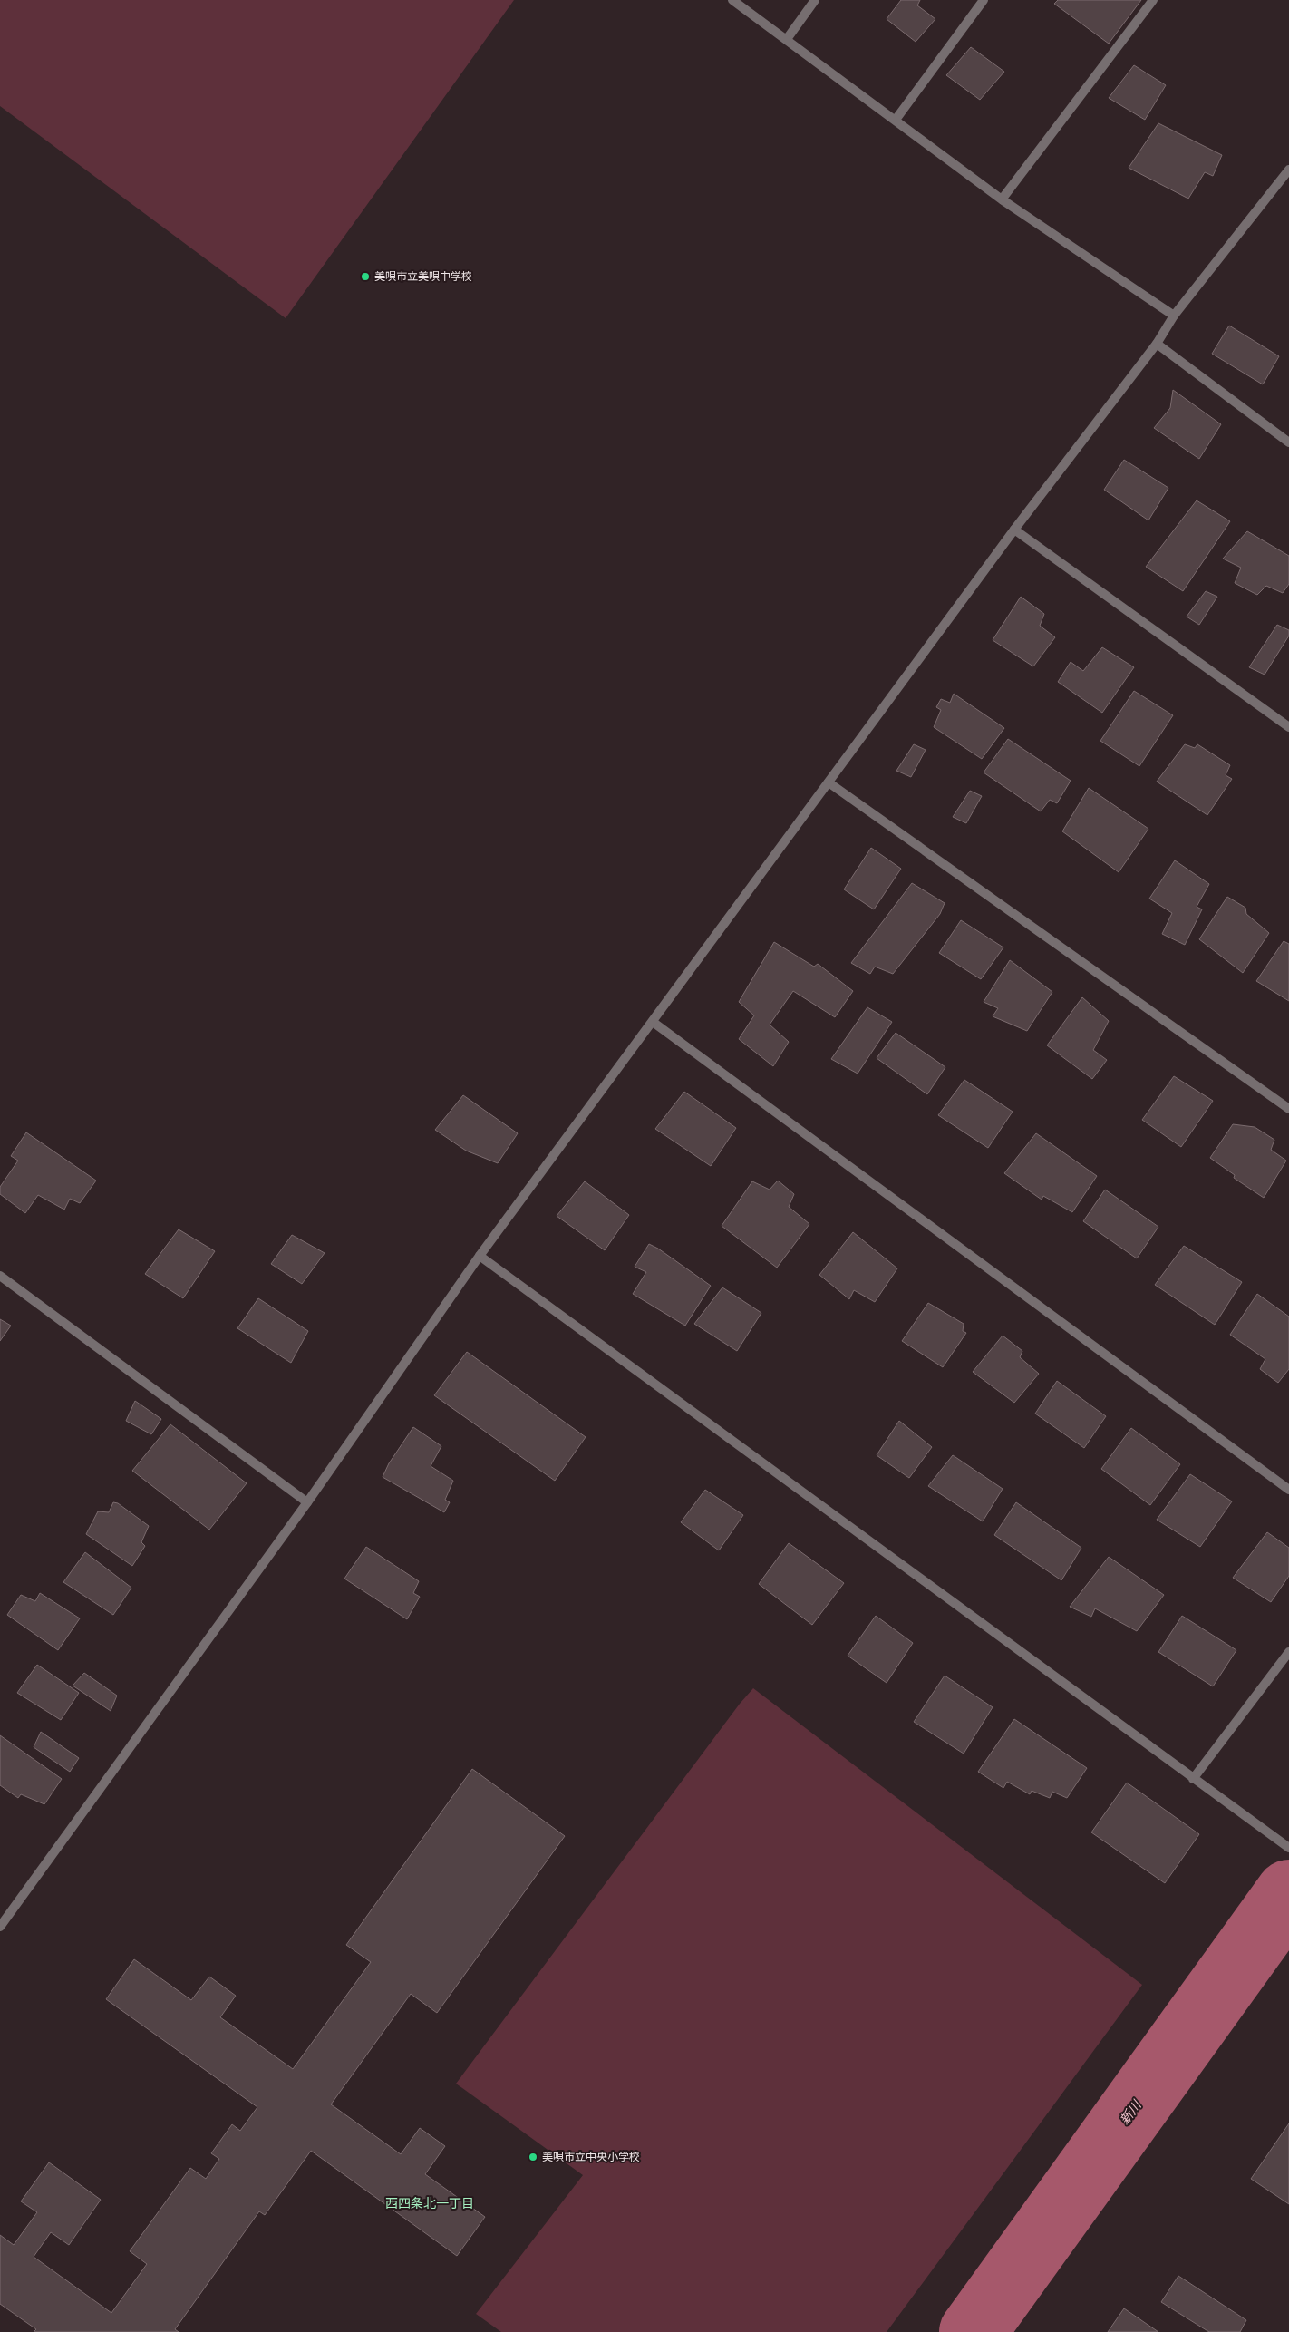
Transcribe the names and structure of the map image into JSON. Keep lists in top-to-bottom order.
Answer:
{
  "districts": ["西四条北一丁目"],
  "water": ["新川"],
  "places": ["美唄市立美唄中学校", "美唄市立中央小学校"]
}
